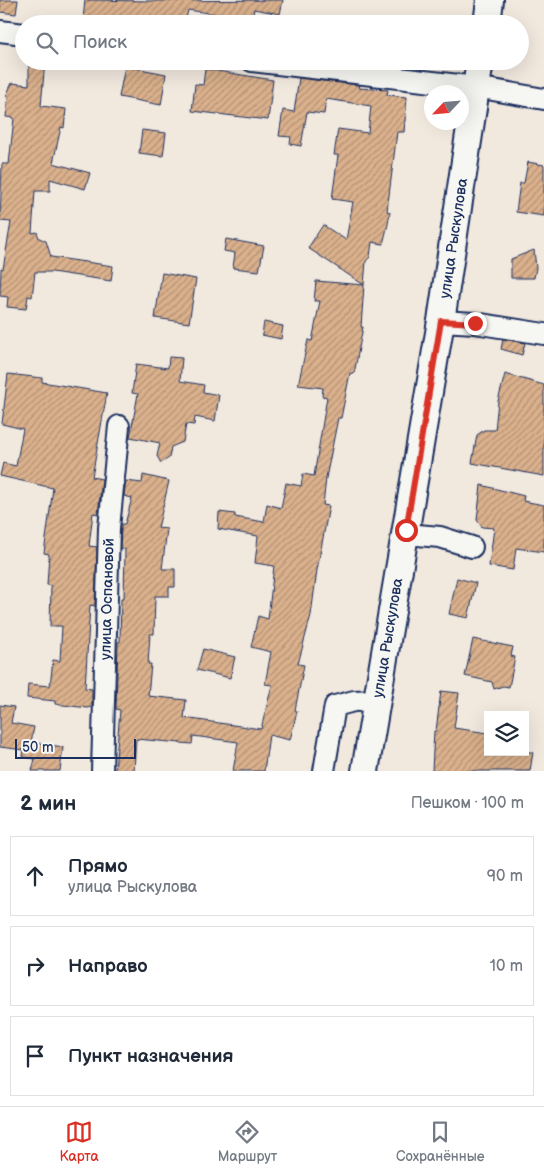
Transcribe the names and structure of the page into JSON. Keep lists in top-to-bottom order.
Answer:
{
  "streets": {
    "main road": ["улица Рыскулова"],
    "street": ["улица Оспановой"]
  },
  "scale_bar": "50 m",
  "north": "bottom left",
  "page": {
    "search": "Поиск",
    "scale": "50 m",
    "heading": ["2 мин", "Пешком · 100 m"],
    "list": [
      ["Прямо", "улица Рыскулова", "90 m"],
      ["Направо", "10 m"],
      "Пункт назначения"
    ],
    "nav": ["Карта", "Маршрут", "Сохранённые"]
  }
}
